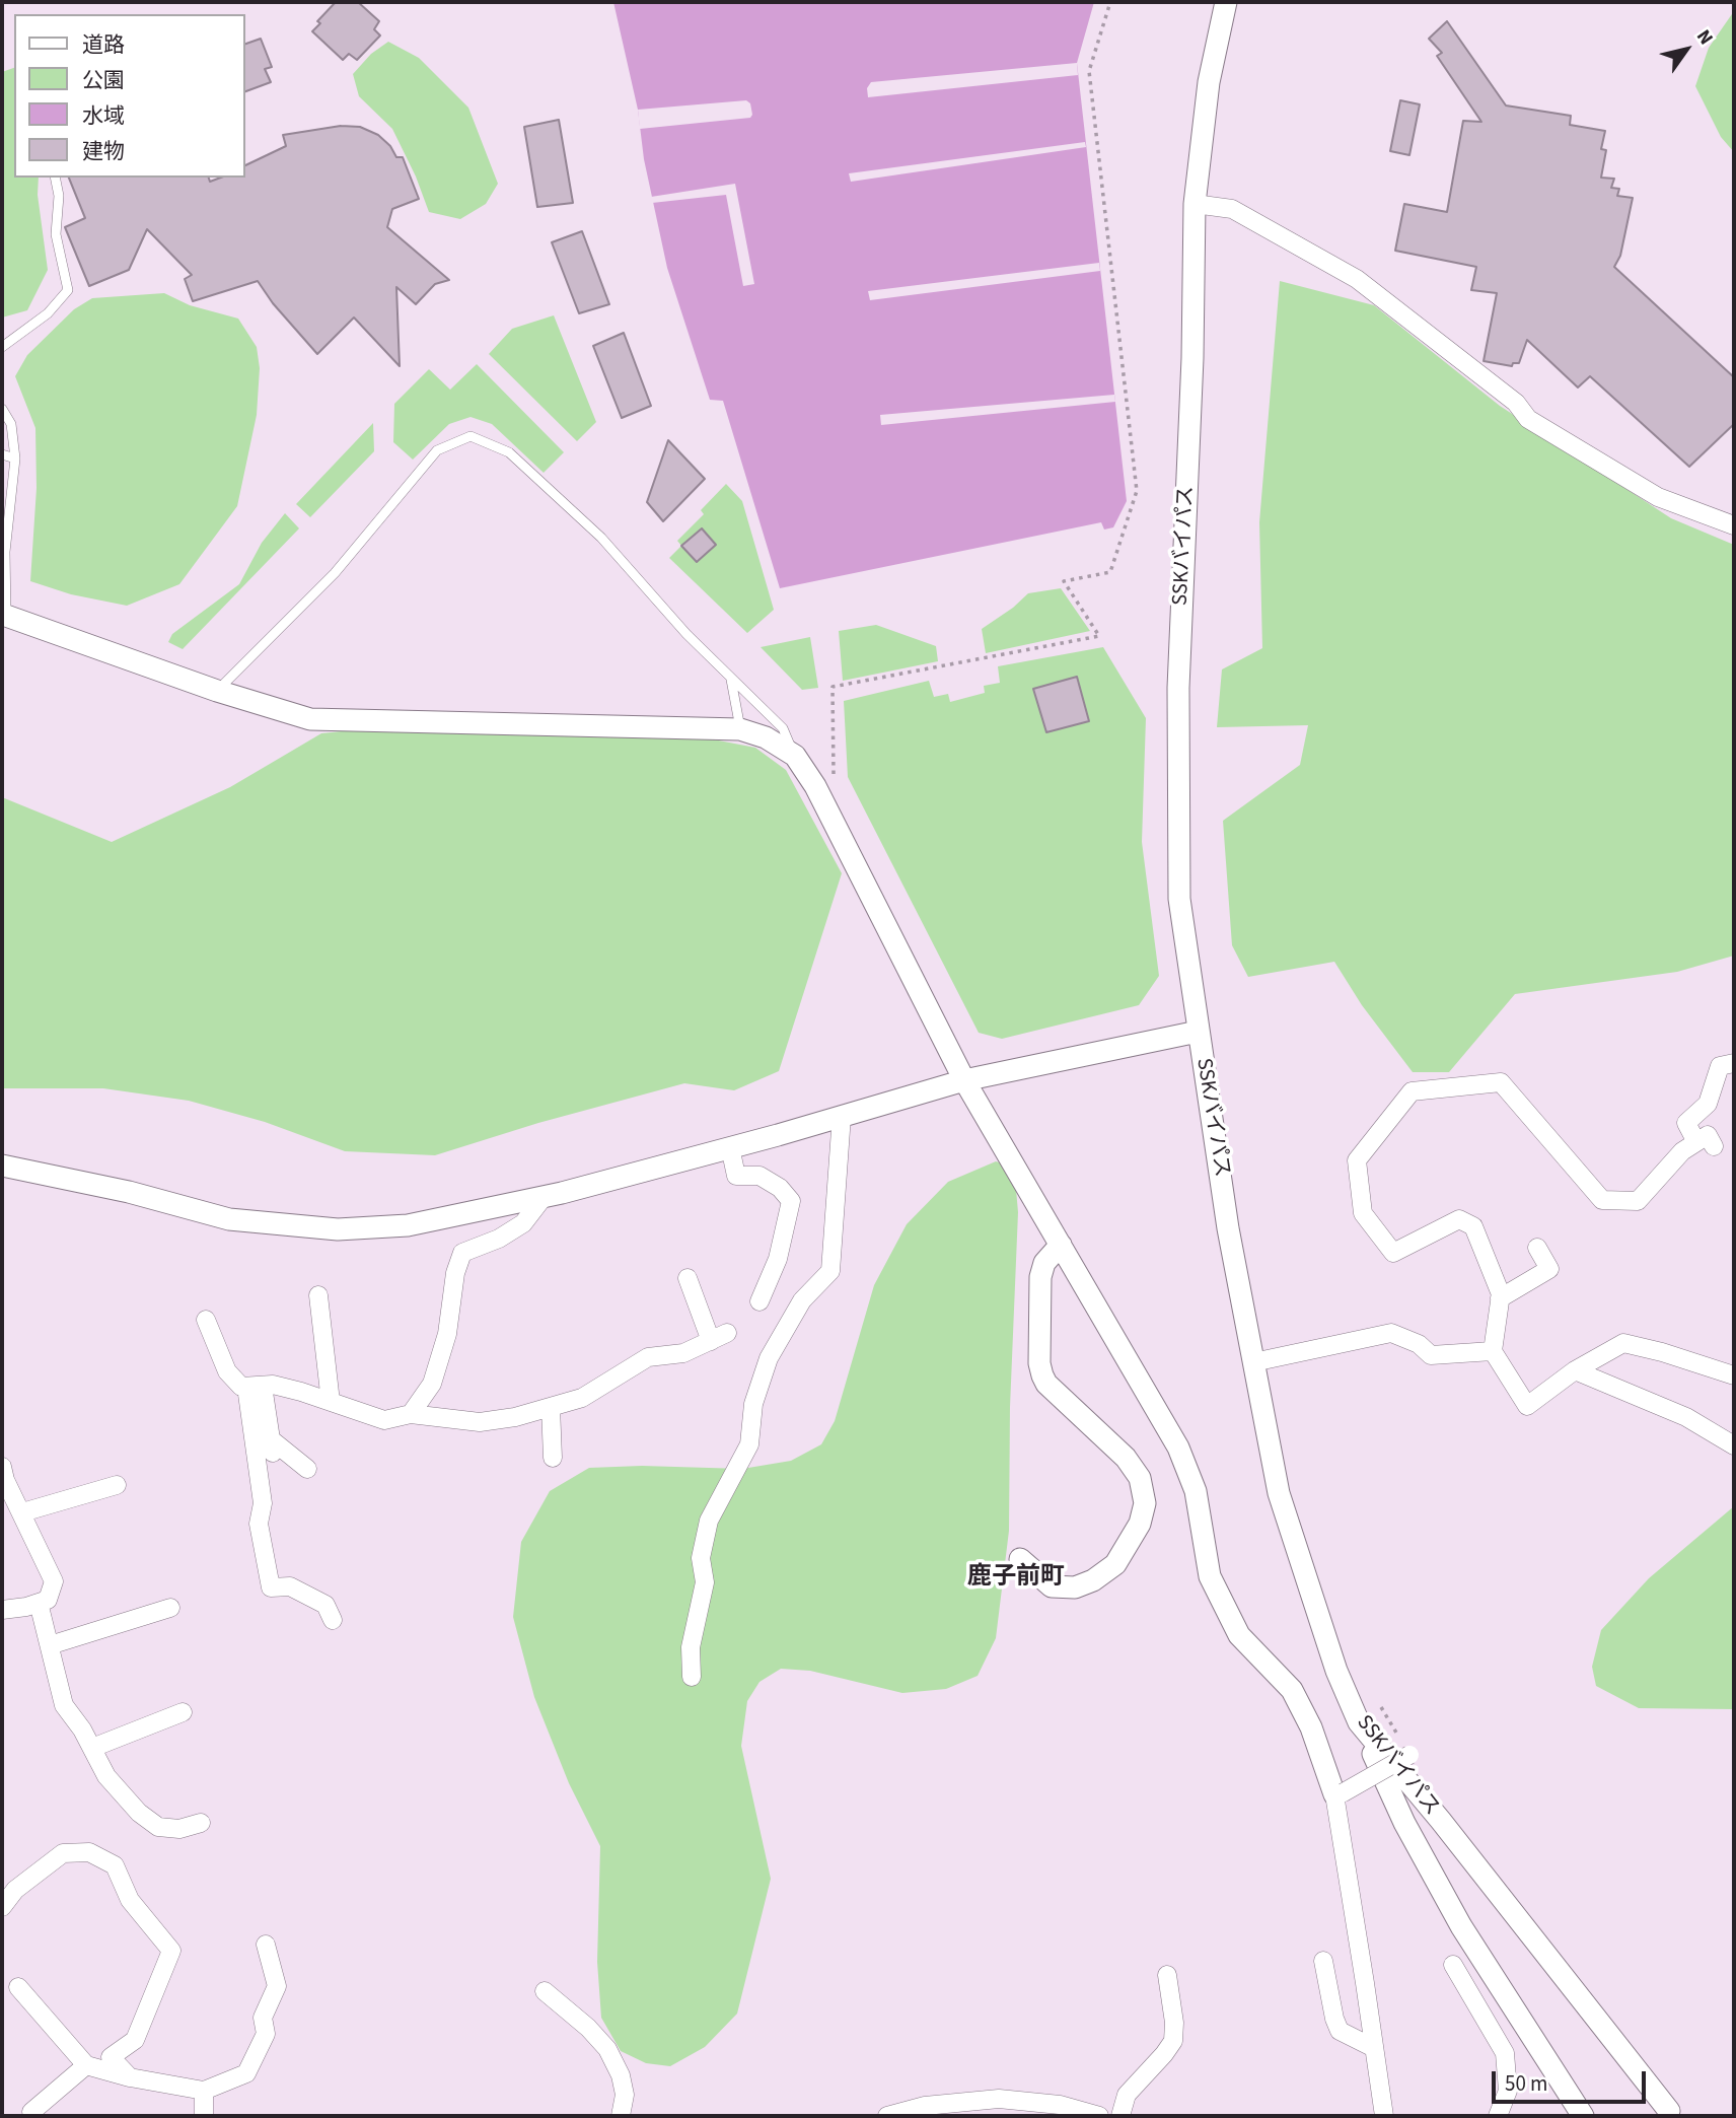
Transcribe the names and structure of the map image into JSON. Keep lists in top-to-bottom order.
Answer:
{
  "streets": {
    "street": ["SSKバイパス"]
  },
  "districts": ["鹿子前町"],
  "legend": [
    "道路",
    "公園",
    "水域",
    "建物"
  ],
  "scale_bar": "50 m",
  "north": "top right"
}
